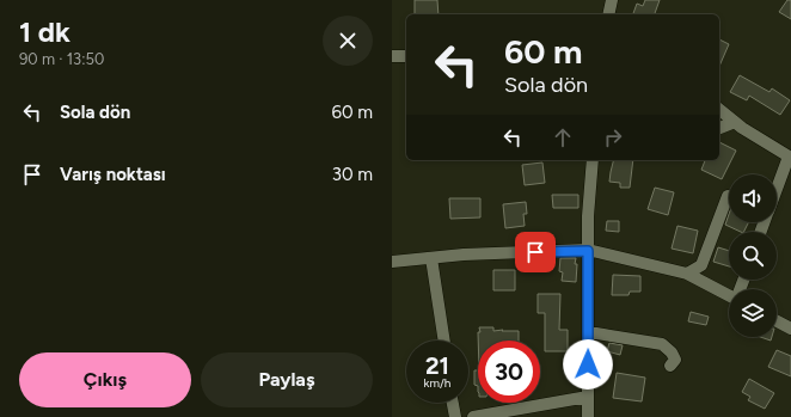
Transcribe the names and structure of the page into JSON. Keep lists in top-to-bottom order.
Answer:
{
  "page": {
    "heading": ["1 dk", "90 m · 13:50"],
    "turn": ["60 m", "Sola dön"],
    "list": [
      {
        "name": "Sola dön",
        "value": "60 m"
      },
      {
        "name": "Varış noktası",
        "value": "30 m"
      }
    ],
    "speed": "21 km/h",
    "limit": "30",
    "buttons": ["Çıkış", "Paylaş"]
  }
}
